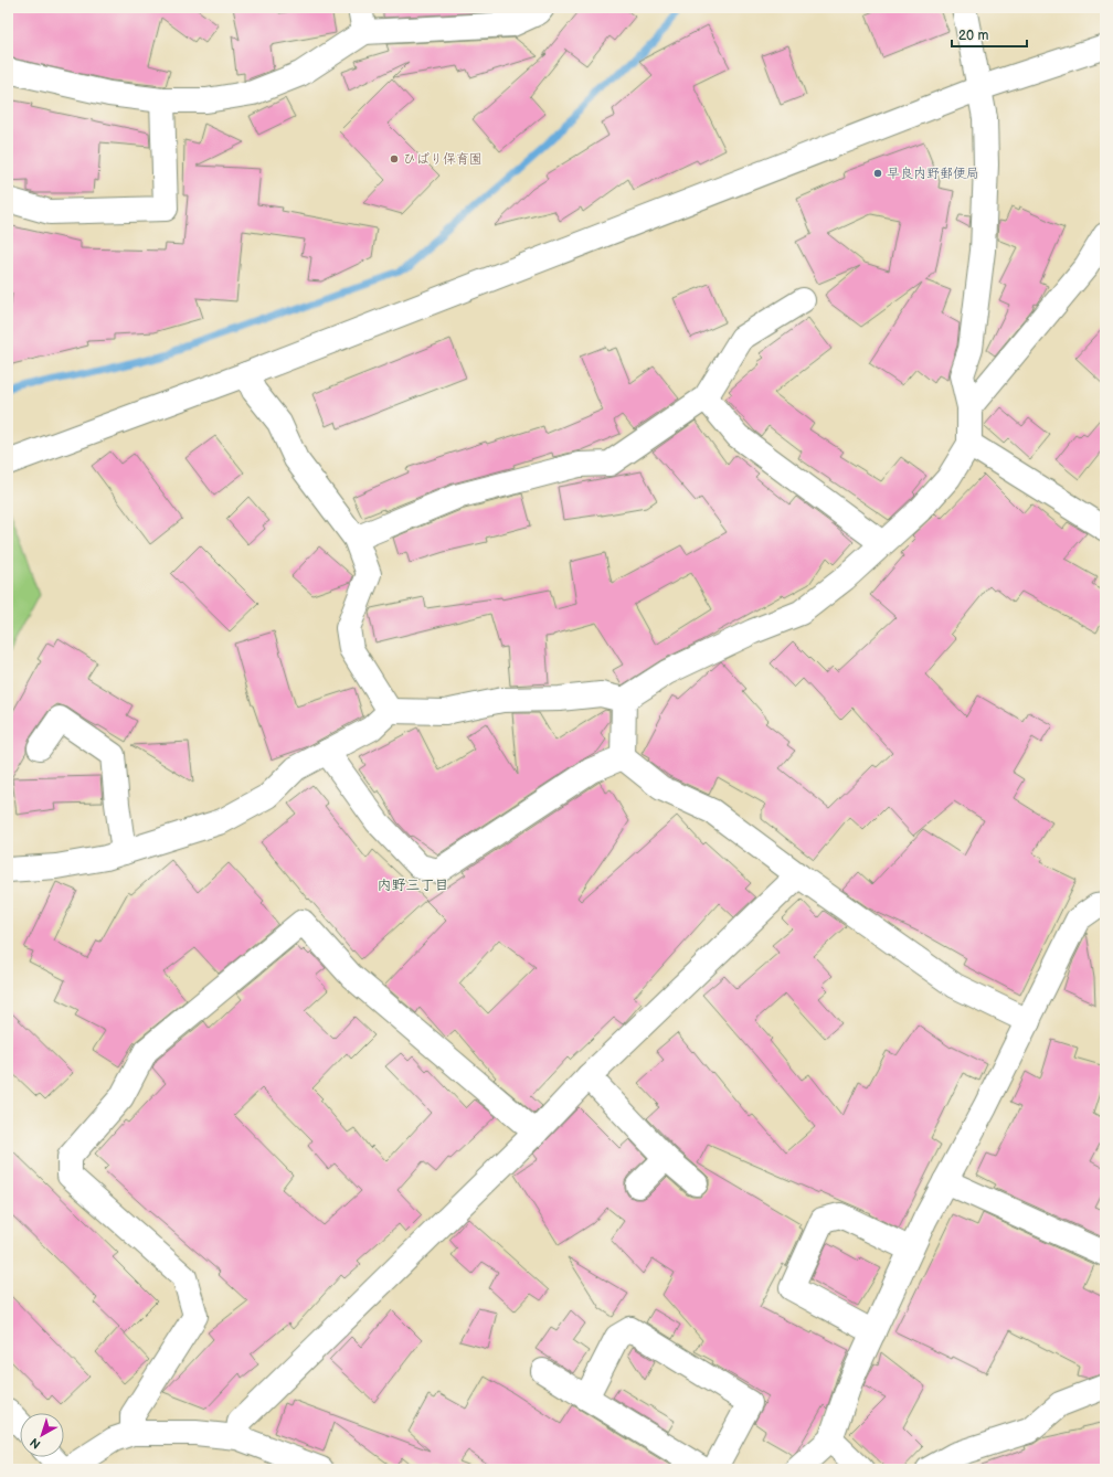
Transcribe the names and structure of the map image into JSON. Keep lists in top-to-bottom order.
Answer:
{
  "districts": ["内野三丁目"],
  "places": ["ひばり保育園", "早良内野郵便局"],
  "scale_bar": "20 m",
  "north": "bottom left"
}
